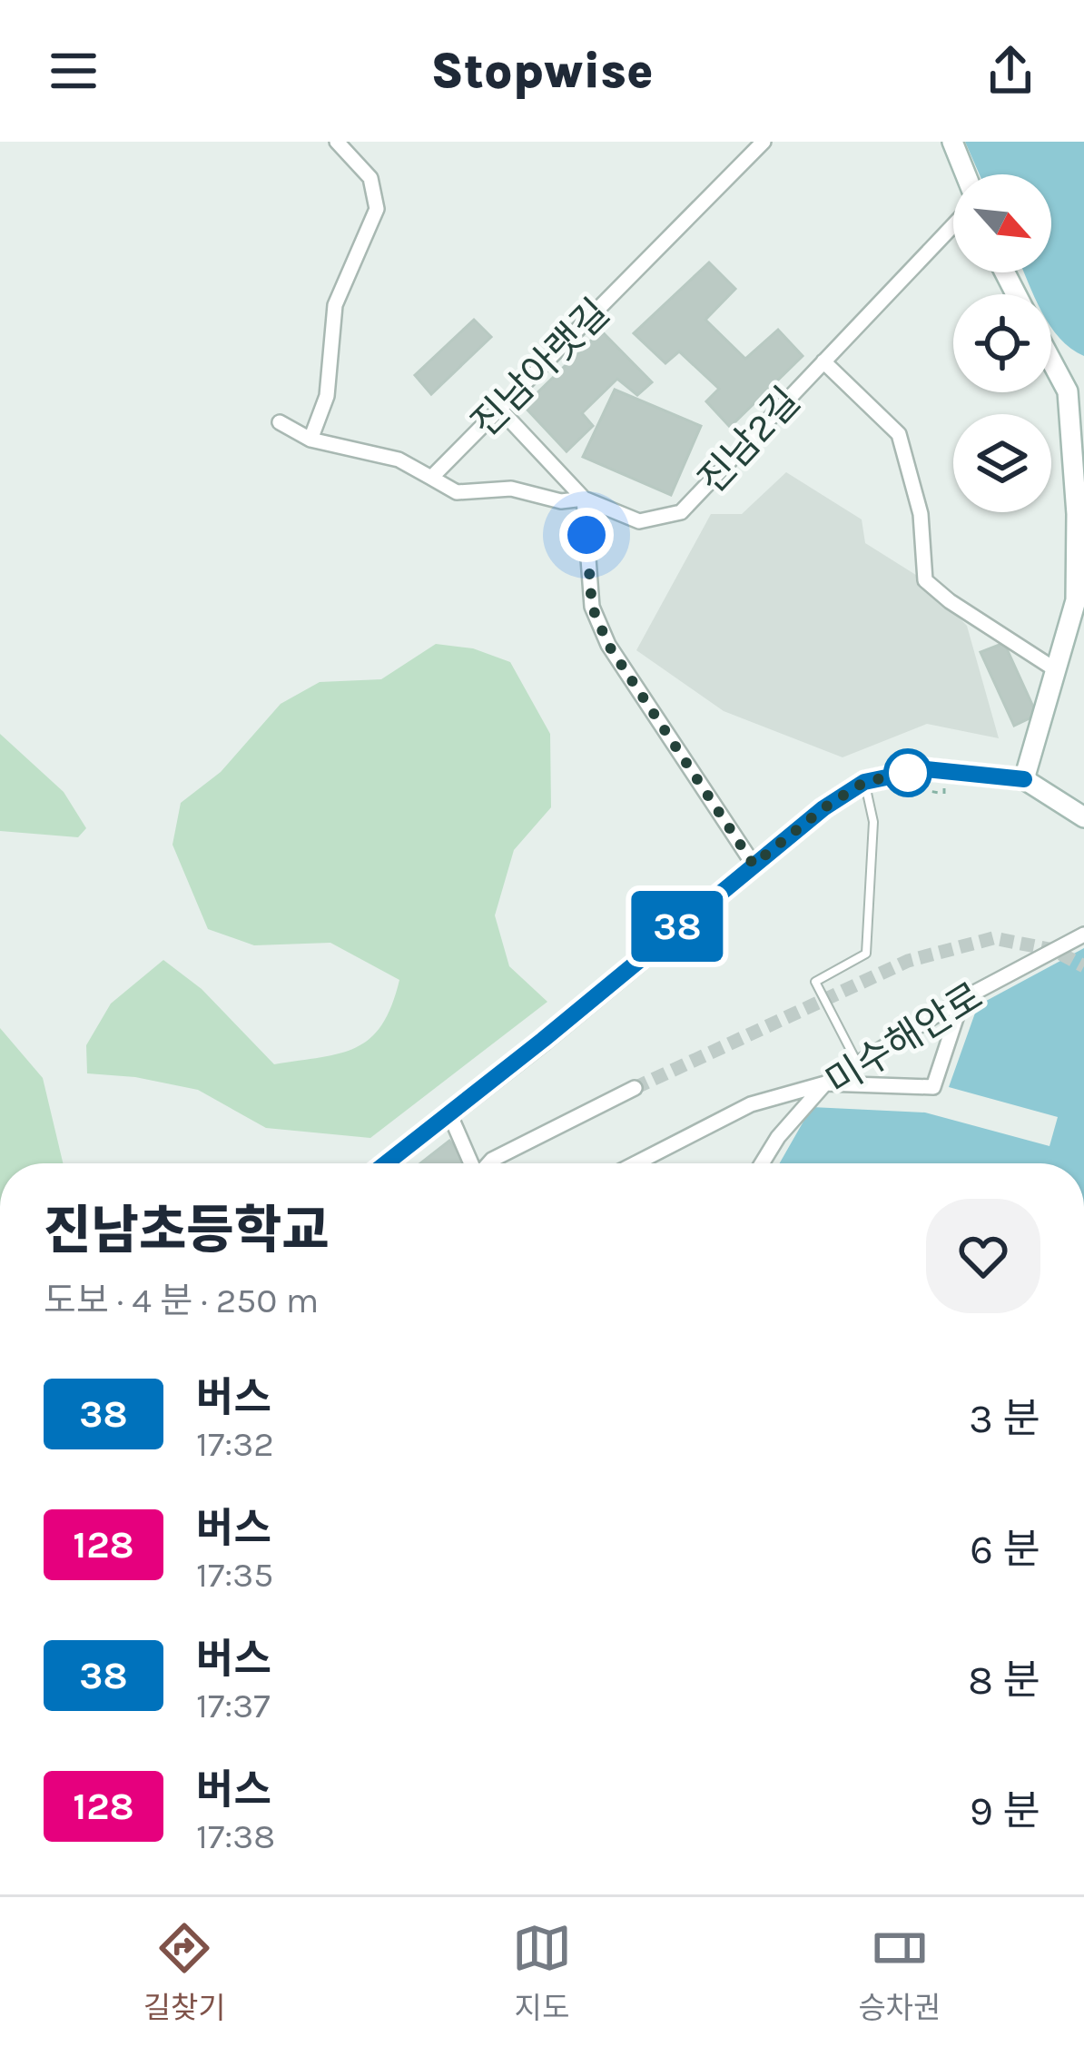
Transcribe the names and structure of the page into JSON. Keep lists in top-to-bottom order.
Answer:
{
  "streets": {
    "street": ["진남아랫길", "진남2길", "미수해안로"]
  },
  "crossings": [
    ["진남아랫길", "진남2길"]
  ],
  "lines": ["bus line 38"],
  "north": "bottom right",
  "page": {
    "header": "Stopwise",
    "on_map": "38",
    "heading": ["진남초등학교", "도보 · 4 분 · 250 m"],
    "list": [
      {
        "mark": "38",
        "name": "버스",
        "note": "17:32",
        "value": "3 분"
      },
      {
        "mark": "128",
        "name": "버스",
        "note": "17:35",
        "value": "6 분"
      },
      {
        "mark": "38",
        "name": "버스",
        "note": "17:37",
        "value": "8 분"
      },
      {
        "mark": "128",
        "name": "버스",
        "note": "17:38",
        "value": "9 분"
      }
    ],
    "tabs": ["길찾기", "지도", "승차권"]
  }
}
